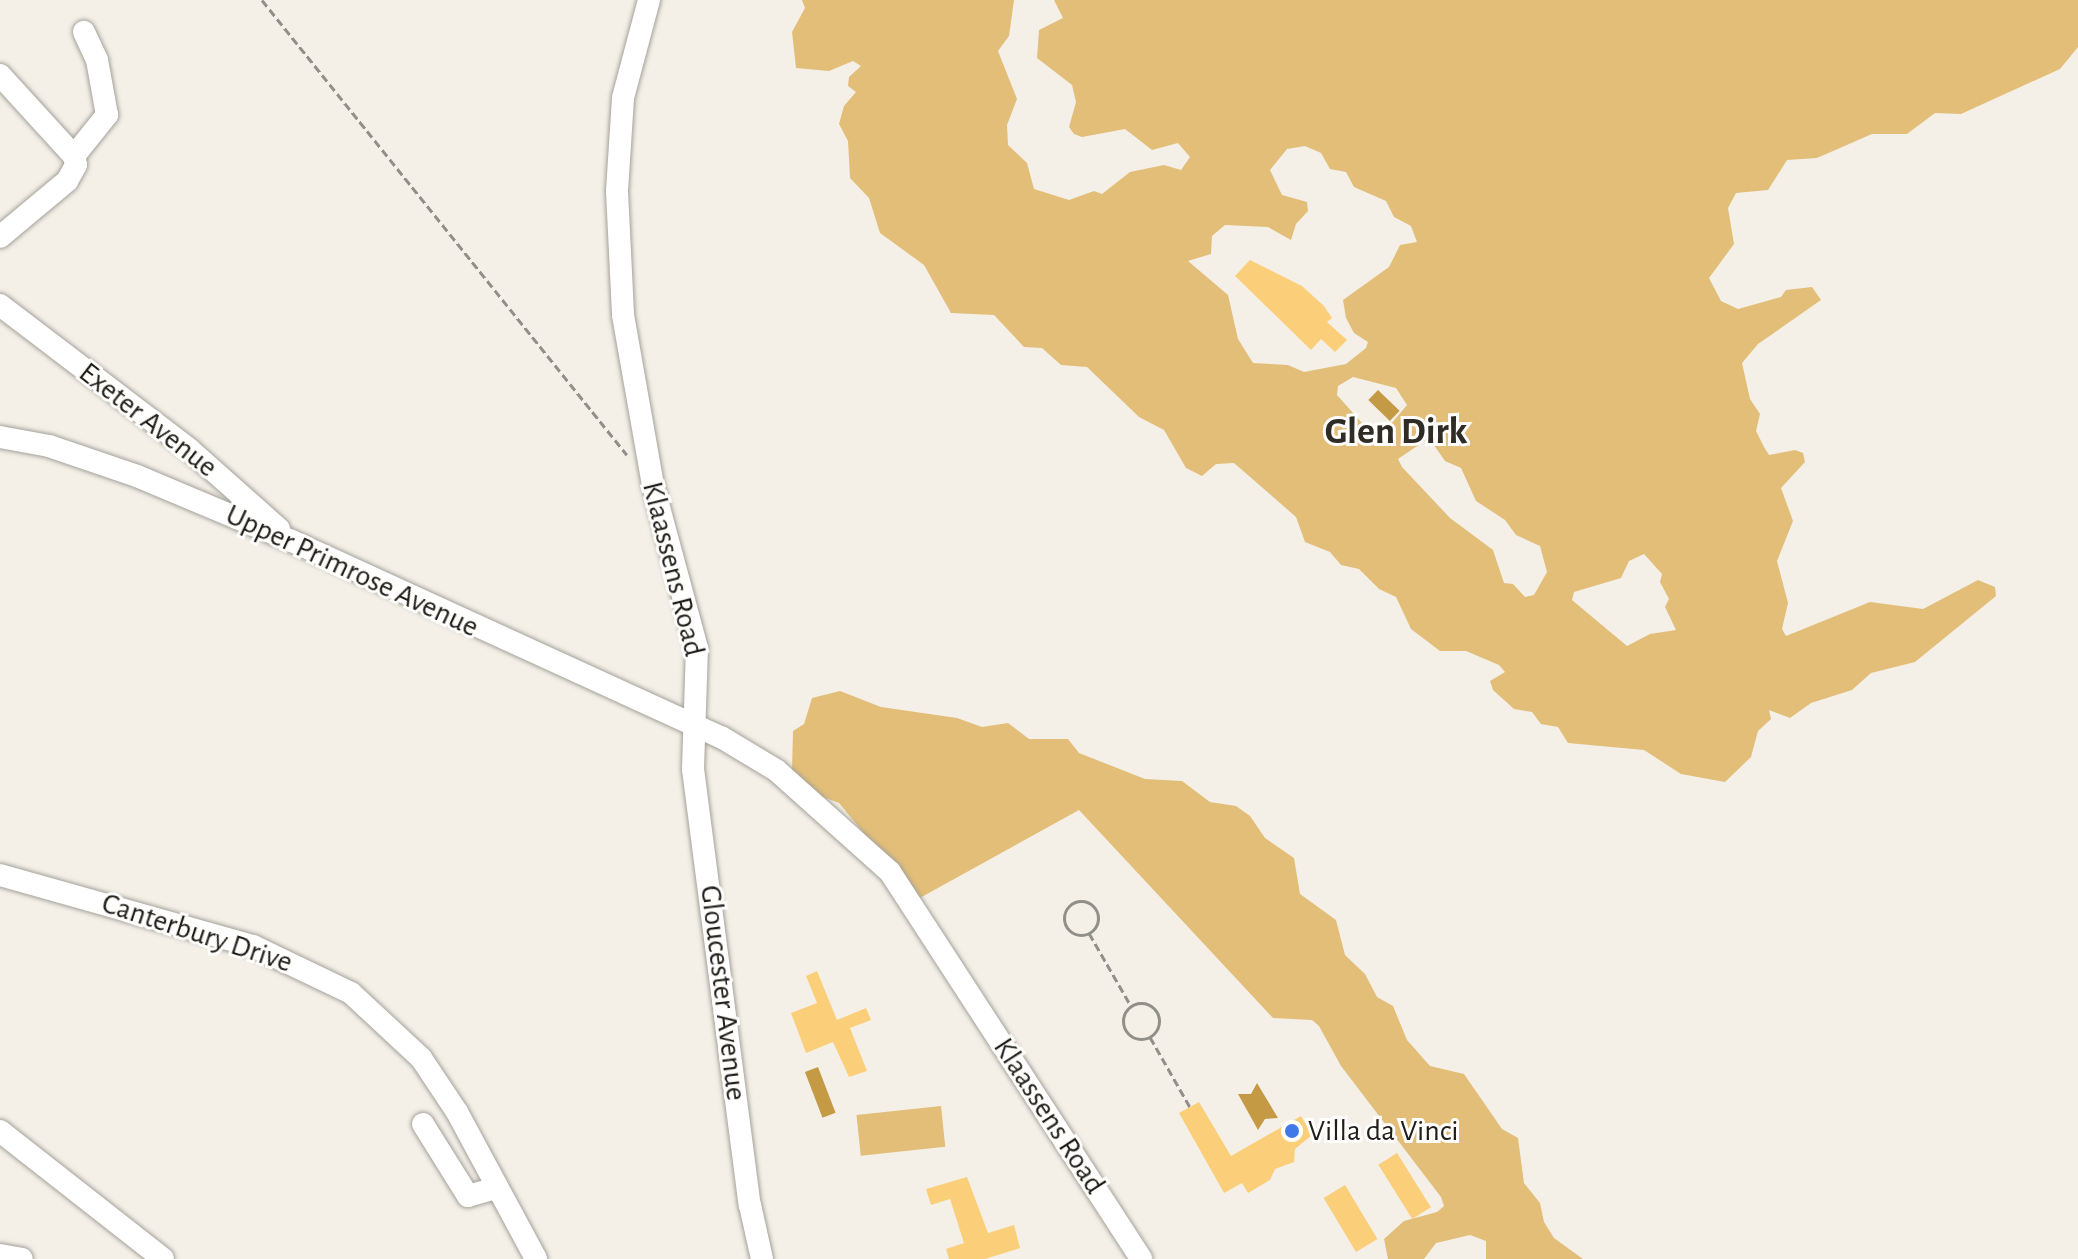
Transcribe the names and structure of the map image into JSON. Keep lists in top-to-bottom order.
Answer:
{
  "streets": {
    "street": [
      "Exeter Avenue",
      "Klaassens Road",
      "Upper Primrose Avenue",
      "Canterbury Drive",
      "Gloucester Avenue"
    ]
  },
  "crossings": [
    ["Exeter Avenue", "Upper Primrose Avenue"],
    ["Klaassens Road", "Upper Primrose Avenue"],
    ["Klaassens Road", "Gloucester Avenue"],
    ["Upper Primrose Avenue", "Gloucester Avenue"]
  ],
  "districts": ["Glen Dirk"],
  "places": ["Villa da Vinci"]
}
